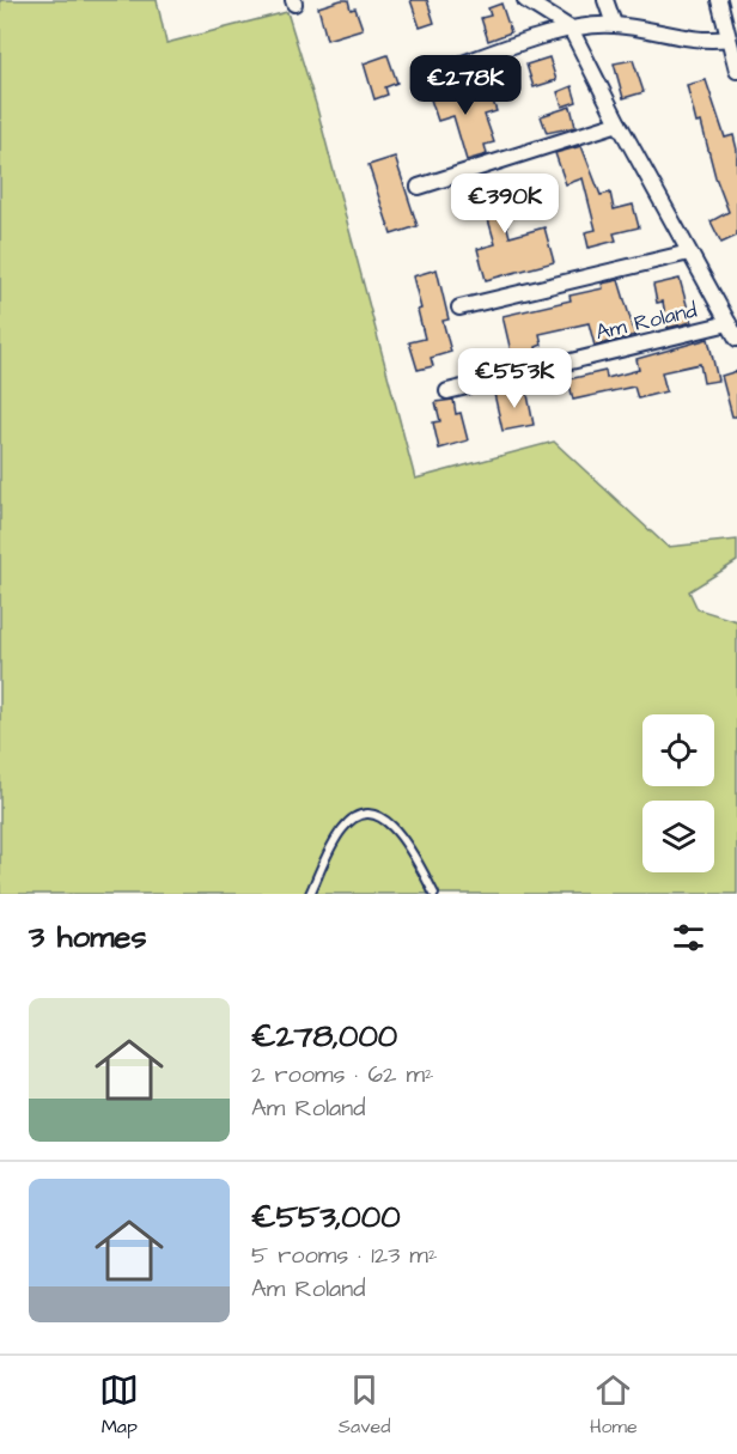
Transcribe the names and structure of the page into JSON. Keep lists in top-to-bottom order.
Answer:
{
  "streets": {
    "street": ["Am Roland"]
  },
  "page": {
    "price": ["€278K", "€390K", "€553K"],
    "heading": "3 homes",
    "list": [
      {
        "name": "€278,000",
        "note": "2 rooms · 62 m² · Am Roland"
      },
      {
        "name": "€553,000",
        "note": "5 rooms · 123 m² · Am Roland"
      }
    ],
    "tabs": ["Map", "Saved", "Home"]
  }
}
